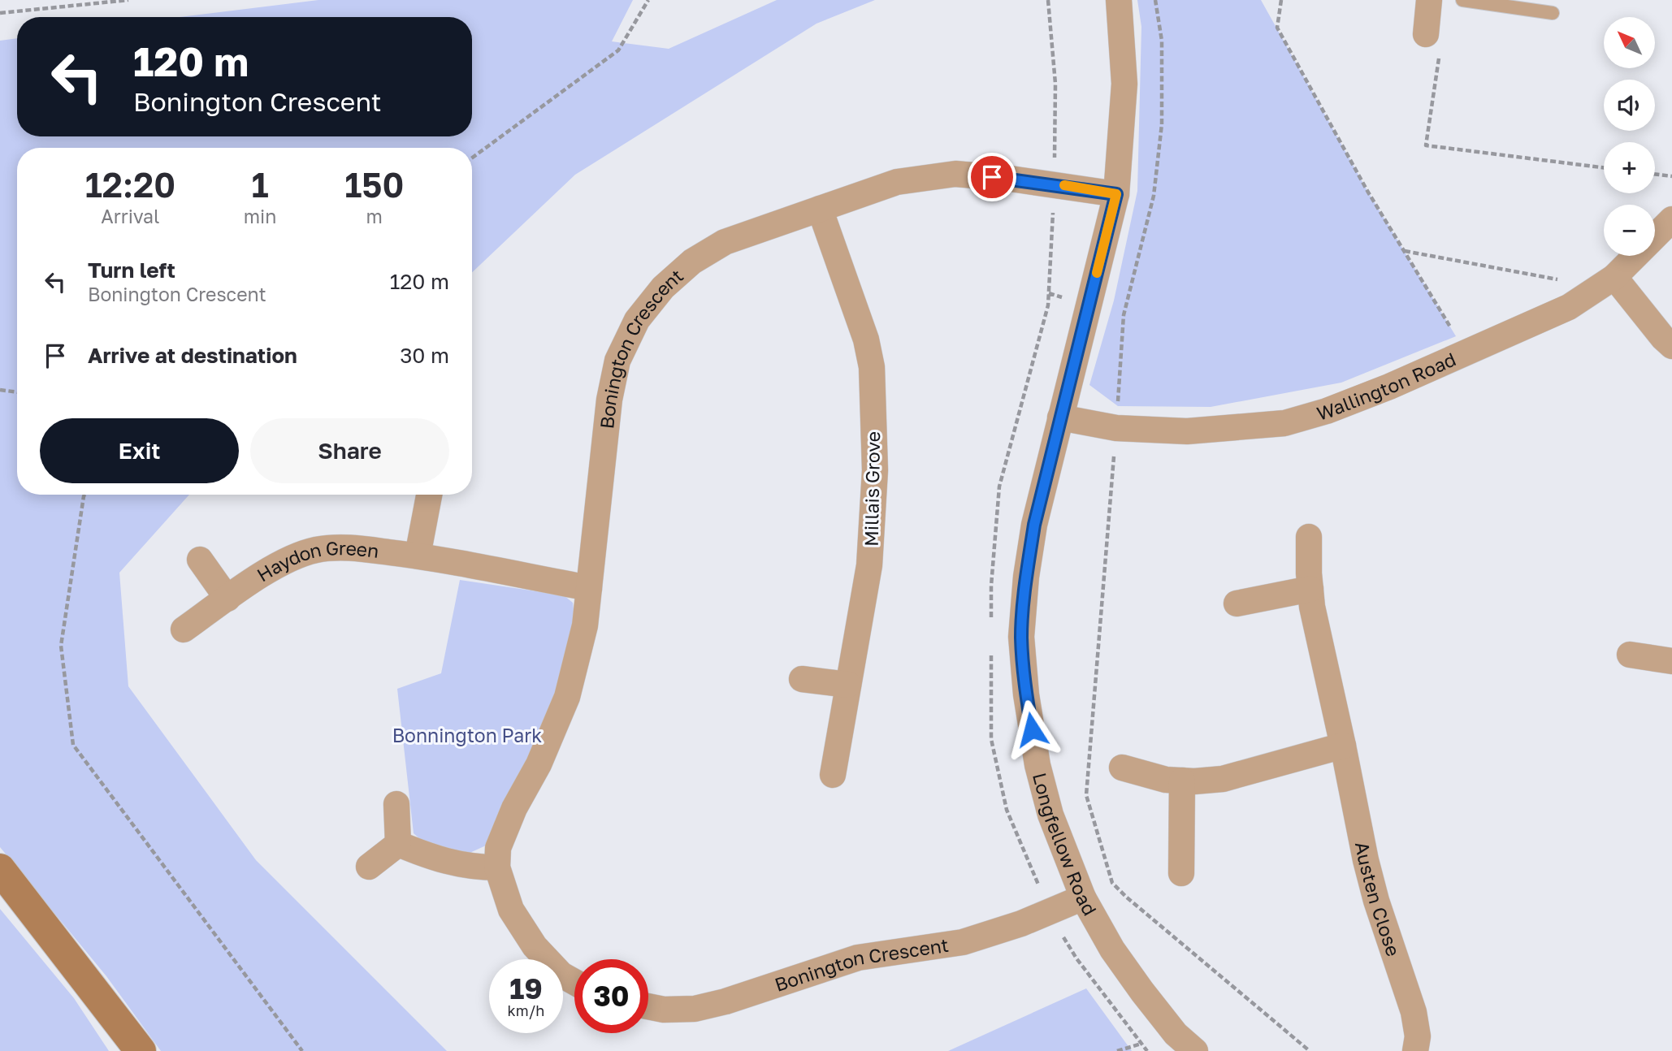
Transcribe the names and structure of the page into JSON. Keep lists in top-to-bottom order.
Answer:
{
  "streets": {
    "street": [
      "Bonington Crescent",
      "Wallington Road",
      "Millais Grove",
      "Haydon Green",
      "Longfellow Road",
      "Austen Close"
    ]
  },
  "crossings": [
    ["Bonington Crescent", "Millais Grove"],
    ["Bonington Crescent", "Haydon Green"],
    ["Bonington Crescent", "Longfellow Road"],
    ["Wallington Road", "Longfellow Road"]
  ],
  "parks": ["Bonnington Park"],
  "north": "top left",
  "page": {
    "map_buttons": ["+", "−"],
    "turn": ["120 m", "Bonington Crescent"],
    "eta": [
      "12:20",
      "Arrival",
      "1",
      "min",
      "150",
      "m"
    ],
    "list": [
      {
        "name": "Turn left",
        "note": "Bonington Crescent",
        "value": "120 m"
      },
      {
        "name": "Arrive at destination",
        "value": "30 m"
      }
    ],
    "buttons": ["Exit", "Share"],
    "speed": "19 km/h",
    "limit": "30"
  }
}
